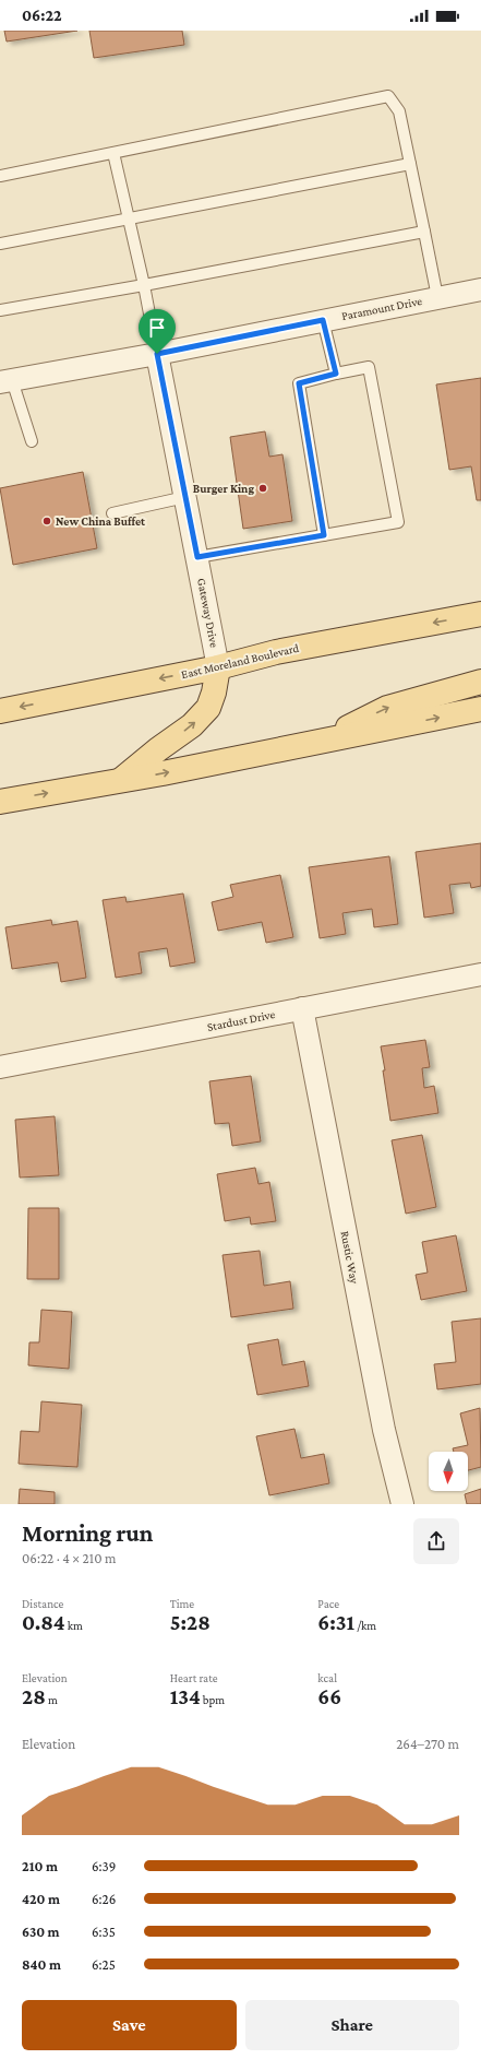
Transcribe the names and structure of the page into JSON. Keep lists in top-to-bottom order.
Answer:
{
  "streets": {
    "main road": ["East Moreland Boulevard"],
    "street": [
      "Paramount Drive",
      "Gateway Drive",
      "Stardust Drive",
      "Rustic Way"
    ]
  },
  "crossings": [
    ["Paramount Drive", "Gateway Drive"],
    ["Gateway Drive", "East Moreland Boulevard"],
    ["Stardust Drive", "Rustic Way"]
  ],
  "places": ["Burger King", "New China Buffet"],
  "north": "bottom",
  "page": {
    "status": "06:22",
    "heading": ["Morning run", "06:22 · 4 × 210 m"],
    "stats": [
      ["Distance", "0.84 km"],
      ["Time", "5:28"],
      ["Pace", "6:31 /km"],
      ["Elevation", "28 m"],
      ["Heart rate", "134 bpm"],
      ["kcal", "66"]
    ],
    "chart": ["Elevation", "264–270 m"],
    "list": [
      {
        "name": "210 m",
        "note": "6:39"
      },
      {
        "name": "420 m",
        "note": "6:26"
      },
      {
        "name": "630 m",
        "note": "6:35"
      },
      {
        "name": "840 m",
        "note": "6:25"
      }
    ],
    "buttons": ["Save", "Share"]
  }
}
